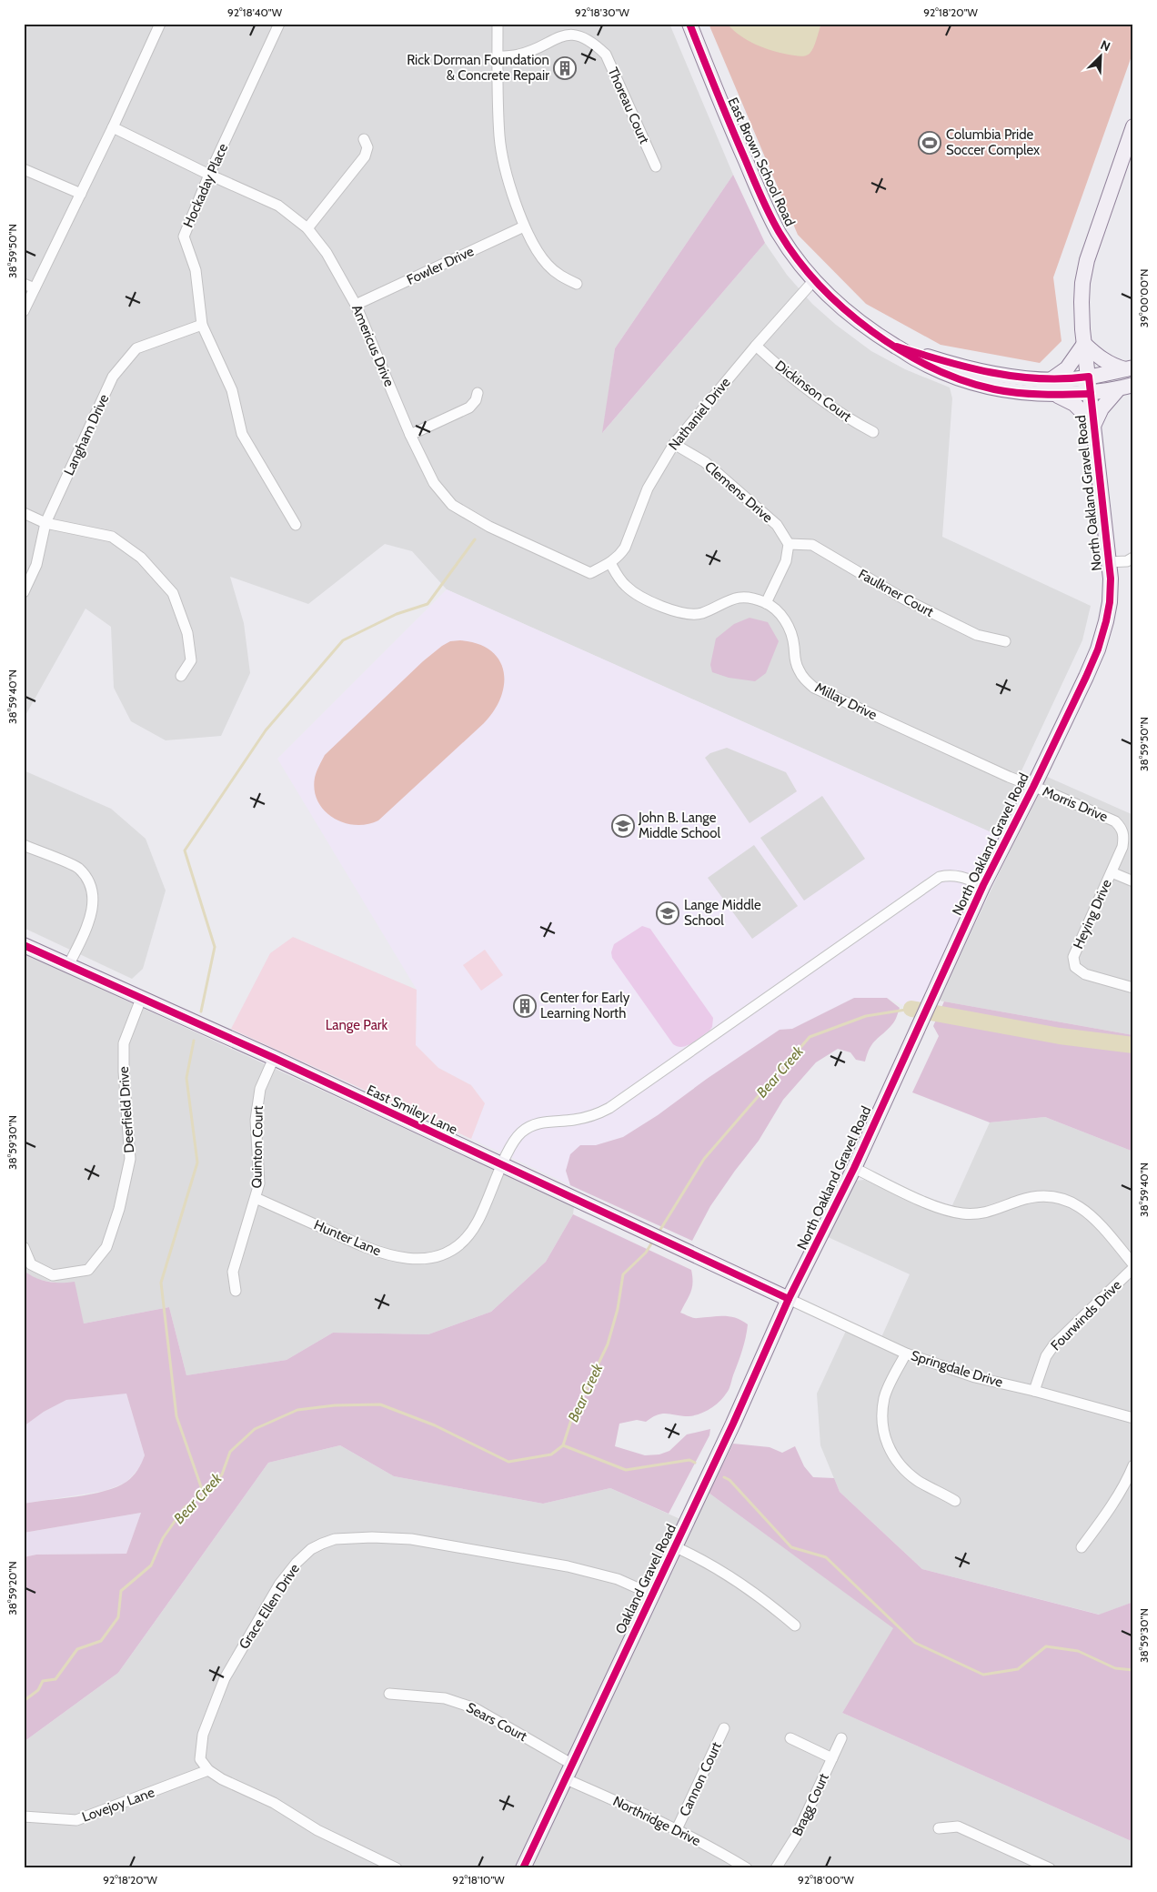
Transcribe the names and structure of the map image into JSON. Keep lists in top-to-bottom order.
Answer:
{
  "streets": {
    "street": [
      "Thoreau Court",
      "East Brown School Road",
      "Hockaday Place",
      "Fowler Drive",
      "Americus Drive",
      "Dickinson Court",
      "Nathaniel Drive",
      "Langham Drive",
      "Clemens Drive",
      "North Oakland Gravel Road",
      "Faulkner Court",
      "Millay Drive",
      "Morris Drive",
      "Heying Drive",
      "Deerfield Drive",
      "East Smiley Lane",
      "Quinton Court",
      "Hunter Lane",
      "Fourwinds Drive",
      "Springdale Drive",
      "Oakland Gravel Road",
      "Grace Ellen Drive",
      "Sears Court",
      "Cannon Court",
      "Lovejoy Lane",
      "Bragg Court",
      "Northridge Drive"
    ]
  },
  "crossings": [
    ["East Brown School Road", "Nathaniel Drive"],
    ["East Brown School Road", "North Oakland Gravel Road"],
    ["Hockaday Place", "Americus Drive"],
    ["Hockaday Place", "Langham Drive"],
    ["Fowler Drive", "Americus Drive"],
    ["Americus Drive", "Nathaniel Drive"],
    ["Americus Drive", "Millay Drive"],
    ["Dickinson Court", "Nathaniel Drive"],
    ["Nathaniel Drive", "Clemens Drive"],
    ["Nathaniel Drive", "Millay Drive"],
    ["Clemens Drive", "Faulkner Court"],
    ["North Oakland Gravel Road", "Millay Drive"],
    ["North Oakland Gravel Road", "Morris Drive"],
    ["North Oakland Gravel Road", "East Smiley Lane"],
    ["North Oakland Gravel Road", "Hunter Lane"],
    ["North Oakland Gravel Road", "Springdale Drive"],
    ["North Oakland Gravel Road", "Oakland Gravel Road"],
    ["Millay Drive", "Morris Drive"],
    ["Morris Drive", "Heying Drive"],
    ["Deerfield Drive", "East Smiley Lane"],
    ["East Smiley Lane", "Quinton Court"],
    ["East Smiley Lane", "Hunter Lane"],
    ["East Smiley Lane", "Springdale Drive"],
    ["East Smiley Lane", "Oakland Gravel Road"],
    ["Quinton Court", "Hunter Lane"],
    ["Fourwinds Drive", "Springdale Drive"],
    ["Springdale Drive", "Oakland Gravel Road"],
    ["Oakland Gravel Road", "Grace Ellen Drive"],
    ["Oakland Gravel Road", "Sears Court"],
    ["Oakland Gravel Road", "Northridge Drive"],
    ["Grace Ellen Drive", "Lovejoy Lane"],
    ["Cannon Court", "Northridge Drive"]
  ],
  "water": ["Bear Creek"],
  "parks": ["Lange Park"],
  "places": {
    "building": ["Rick Dorman Foundation & Concrete Repair", "Center for Early Learning North"],
    "sports": ["Columbia Pride Soccer Complex"],
    "school or university": ["John B. Lange Middle School", "Lange Middle School"]
  },
  "north": "top right",
  "coordinates": [
    "92°18'40\"W",
    "92°18'30\"W",
    "92°18'20\"W",
    "38°59'50\"N",
    "39°00'00\"N",
    "38°59'40\"N",
    "38°59'30\"N",
    "38°59'20\"N",
    "92°18'10\"W",
    "92°18'00\"W"
  ]
}
